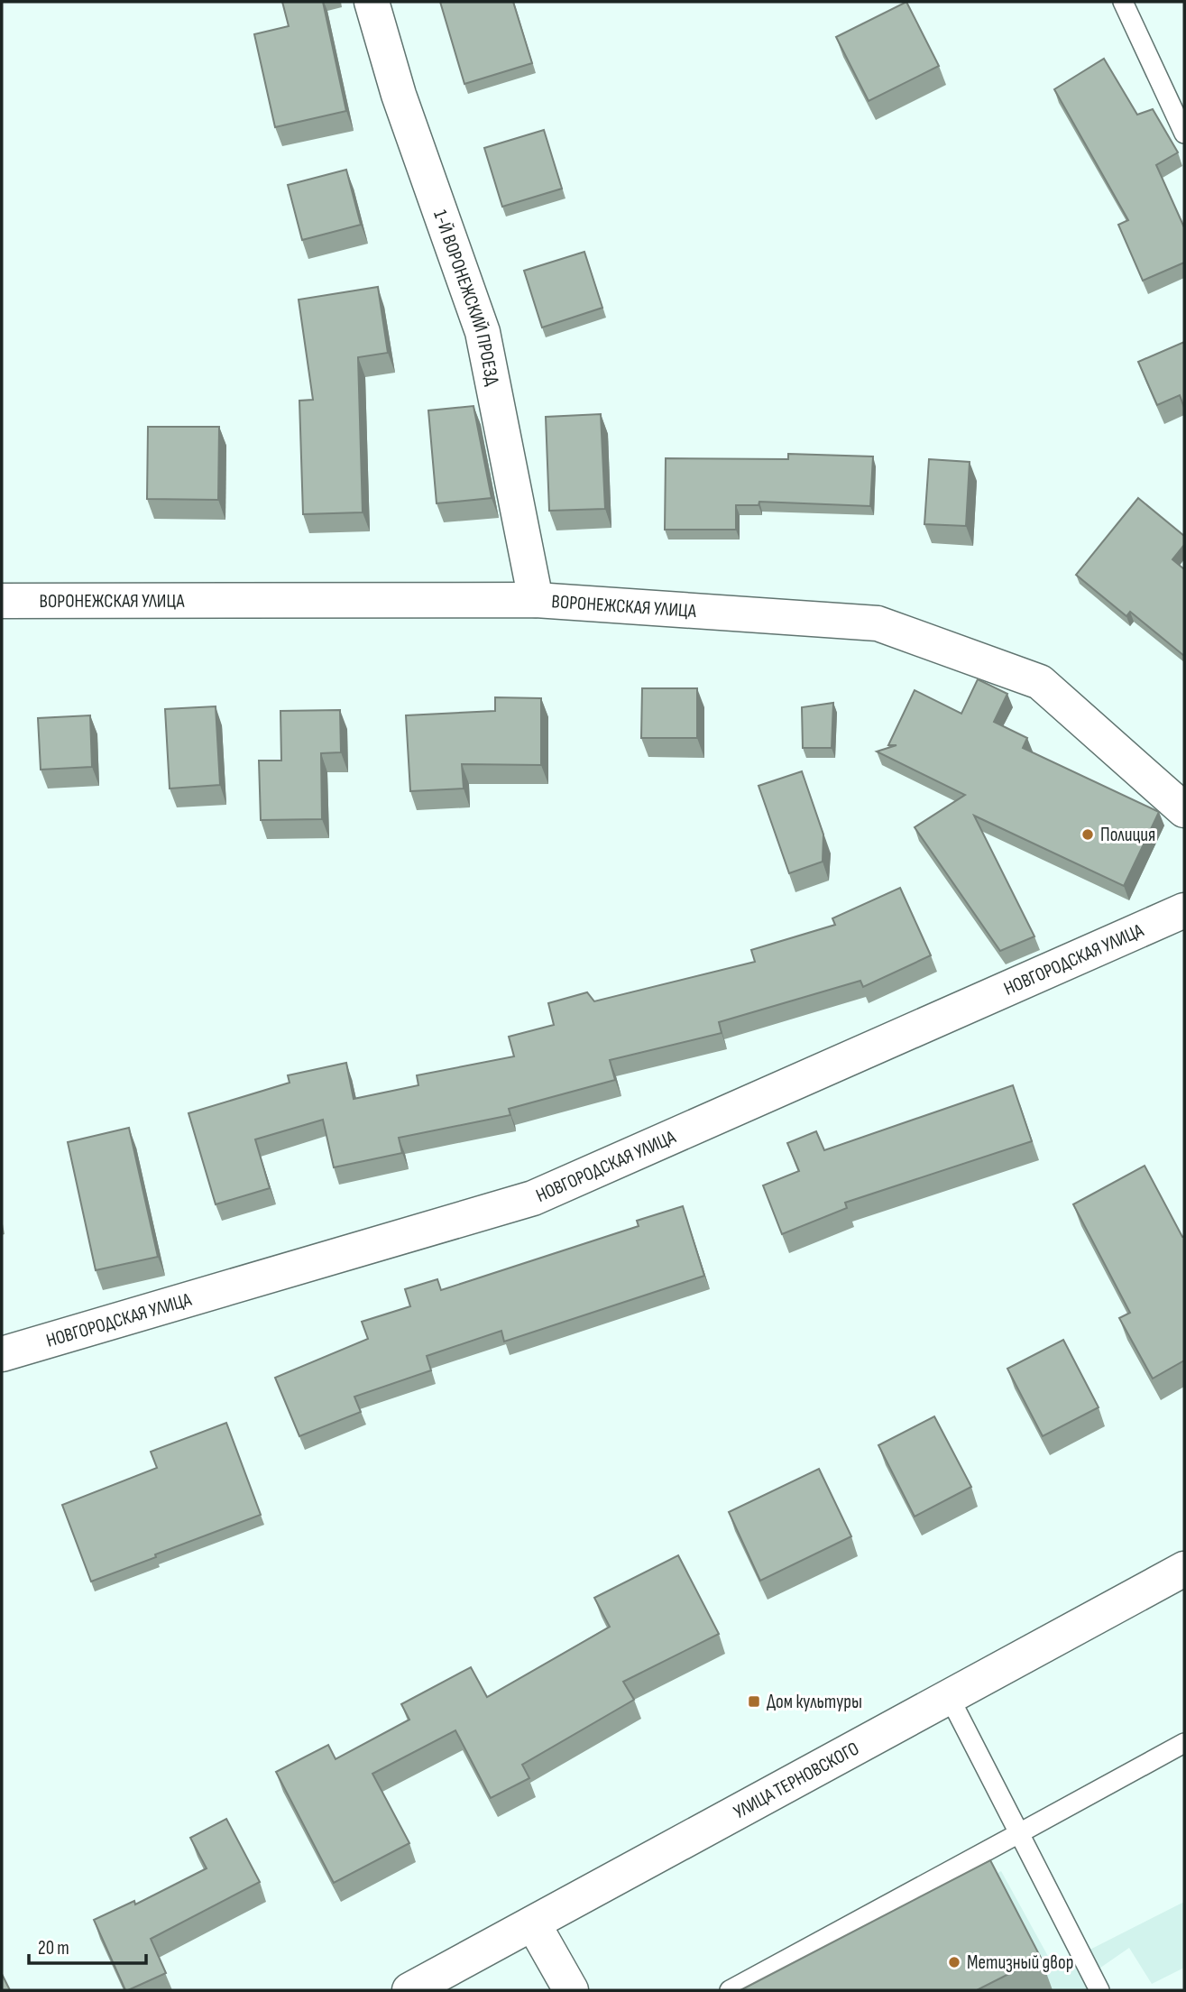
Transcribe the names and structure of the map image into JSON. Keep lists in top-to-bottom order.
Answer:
{
  "streets": {
    "street": [
      "1-Й ВОРОНЕЖСКИЙ ПРОЕЗД",
      "ВОРОНЕЖСКАЯ УЛИЦА",
      "НОВГОРОДСКАЯ УЛИЦА",
      "УЛИЦА ТЕРНОВСКОГО"
    ]
  },
  "crossings": [
    ["1-Й ВОРОНЕЖСКИЙ ПРОЕЗД", "ВОРОНЕЖСКАЯ УЛИЦА"]
  ],
  "places": {
    "other": ["Полиция", "Метизный двор"],
    "transit": ["Дом культуры"]
  },
  "scale_bar": "20 m"
}
